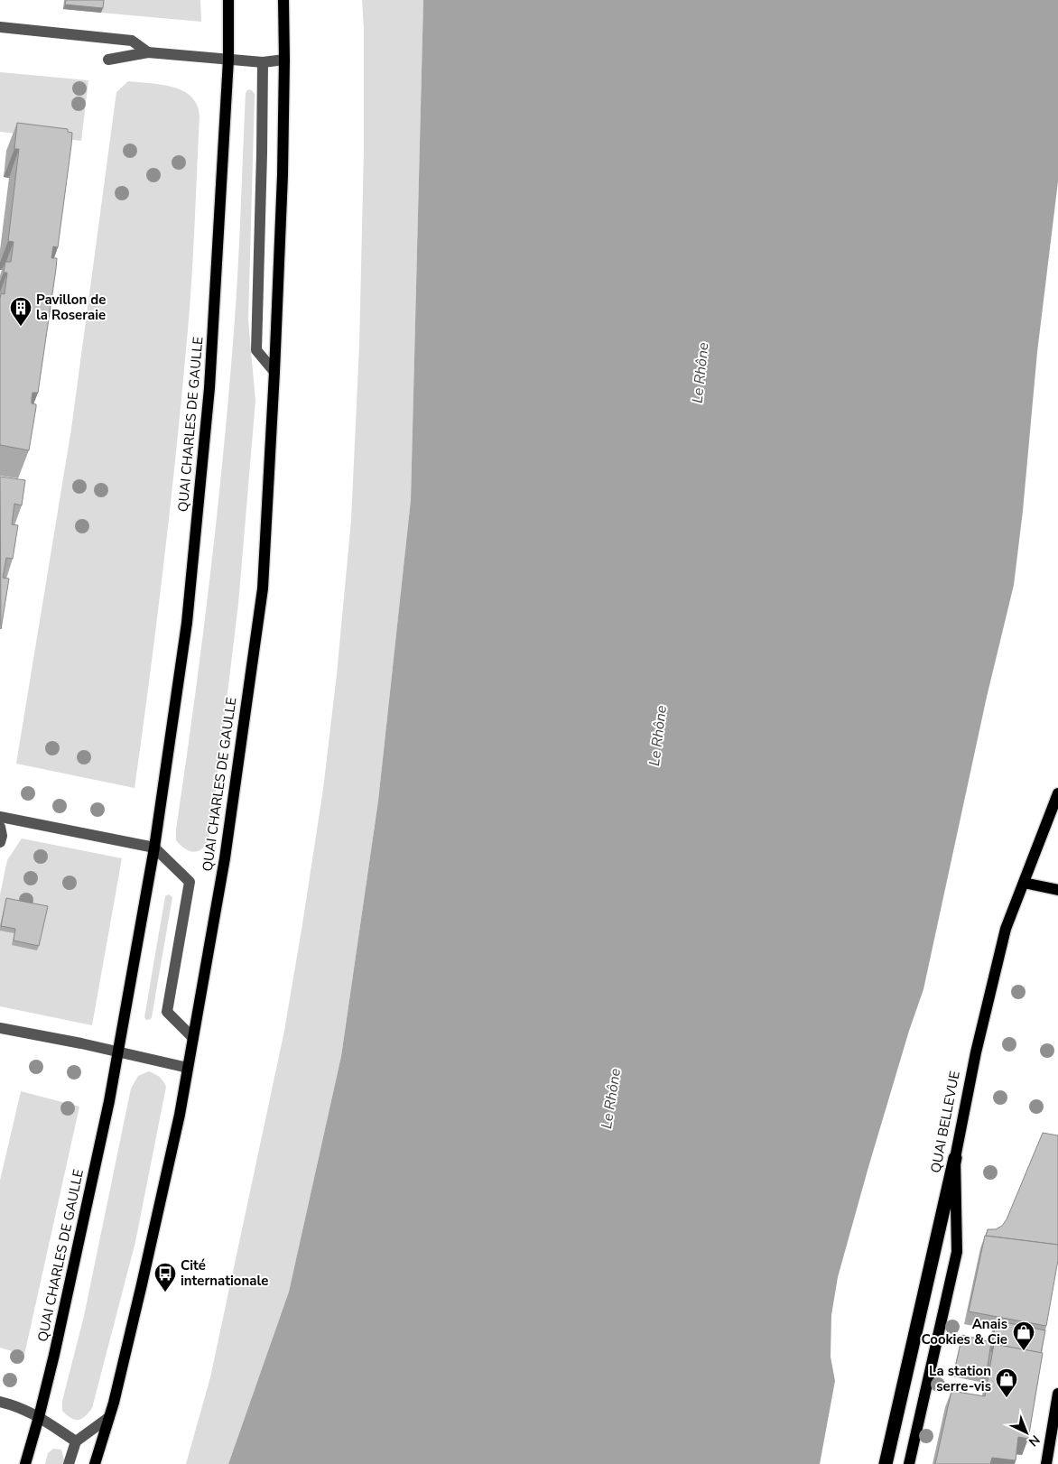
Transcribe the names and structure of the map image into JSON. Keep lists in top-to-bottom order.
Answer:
{
  "streets": {
    "highway": ["QUAI BELLEVUE"],
    "main road": ["QUAI CHARLES DE GAULLE"]
  },
  "water": ["Le Rhône"],
  "places": {
    "building": ["Pavillon de la Roseraie"],
    "bus stop": ["Cité internationale"],
    "shop": ["Anais Cookies & Cie", "La station serre-vis"]
  },
  "north": "bottom right"
}
